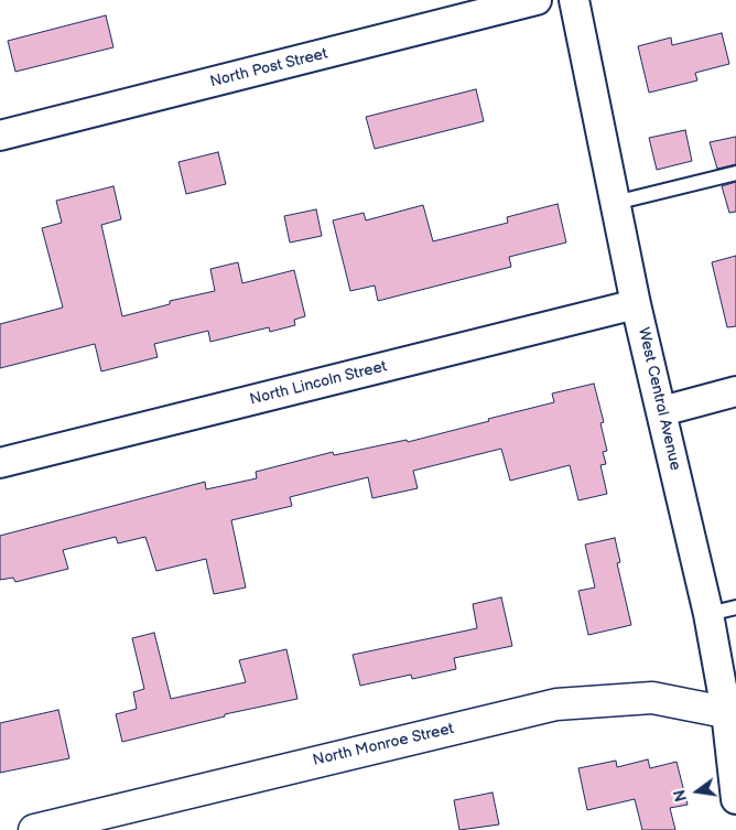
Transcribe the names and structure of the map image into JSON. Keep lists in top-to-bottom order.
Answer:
{
  "streets": {
    "main road": ["North Monroe Street"],
    "street": ["North Post Street", "North Lincoln Street", "West Central Avenue"]
  },
  "crossings": [
    ["North Lincoln Street", "West Central Avenue"],
    ["West Central Avenue", "North Monroe Street"]
  ],
  "north": "left"
}
